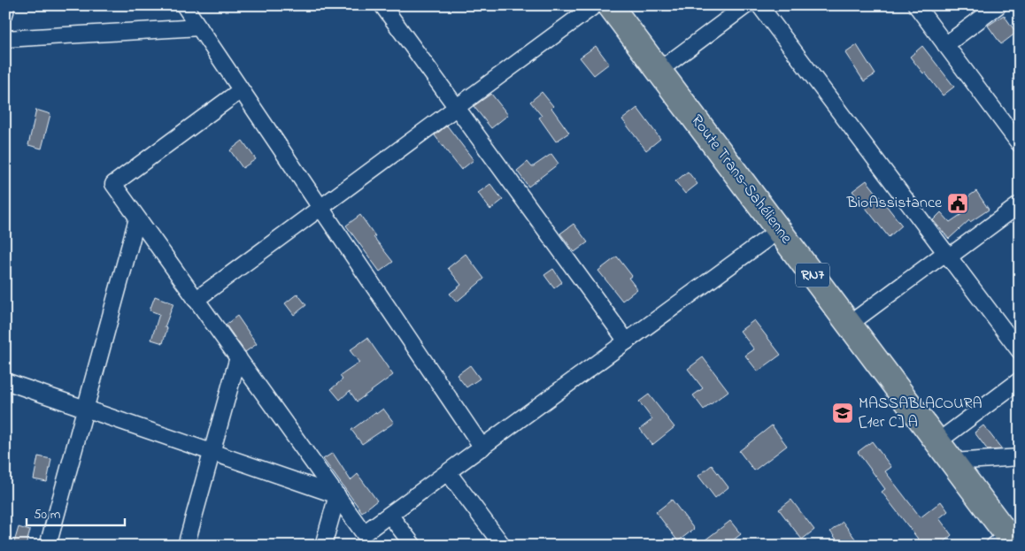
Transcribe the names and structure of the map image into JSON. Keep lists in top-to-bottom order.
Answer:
{
  "streets": {
    "highway": ["Route Trans-Sahélienne", "RN7"]
  },
  "places": {
    "public building": ["BioAssistance"],
    "school or university": ["MASSABLACOURA [1er C] A"]
  },
  "scale_bar": "50 m"
}
